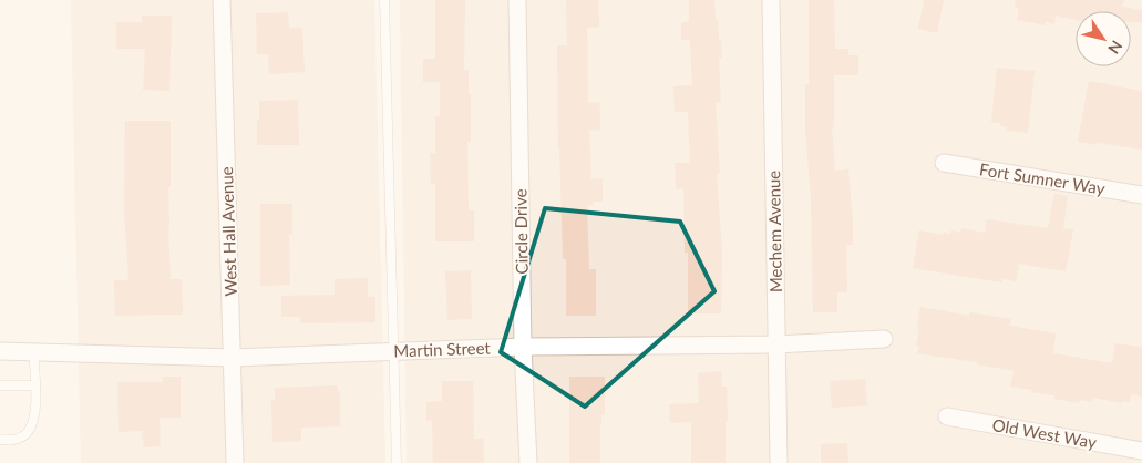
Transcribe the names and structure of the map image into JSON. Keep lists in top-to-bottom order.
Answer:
{
  "streets": {
    "street": [
      "Fort Sumner Way",
      "West Hall Avenue",
      "Circle Drive",
      "Mechem Avenue",
      "Martin Street",
      "Old West Way"
    ]
  },
  "crossings": [
    ["West Hall Avenue", "Martin Street"],
    ["Circle Drive", "Martin Street"],
    ["Mechem Avenue", "Martin Street"]
  ],
  "north": "bottom right"
}
